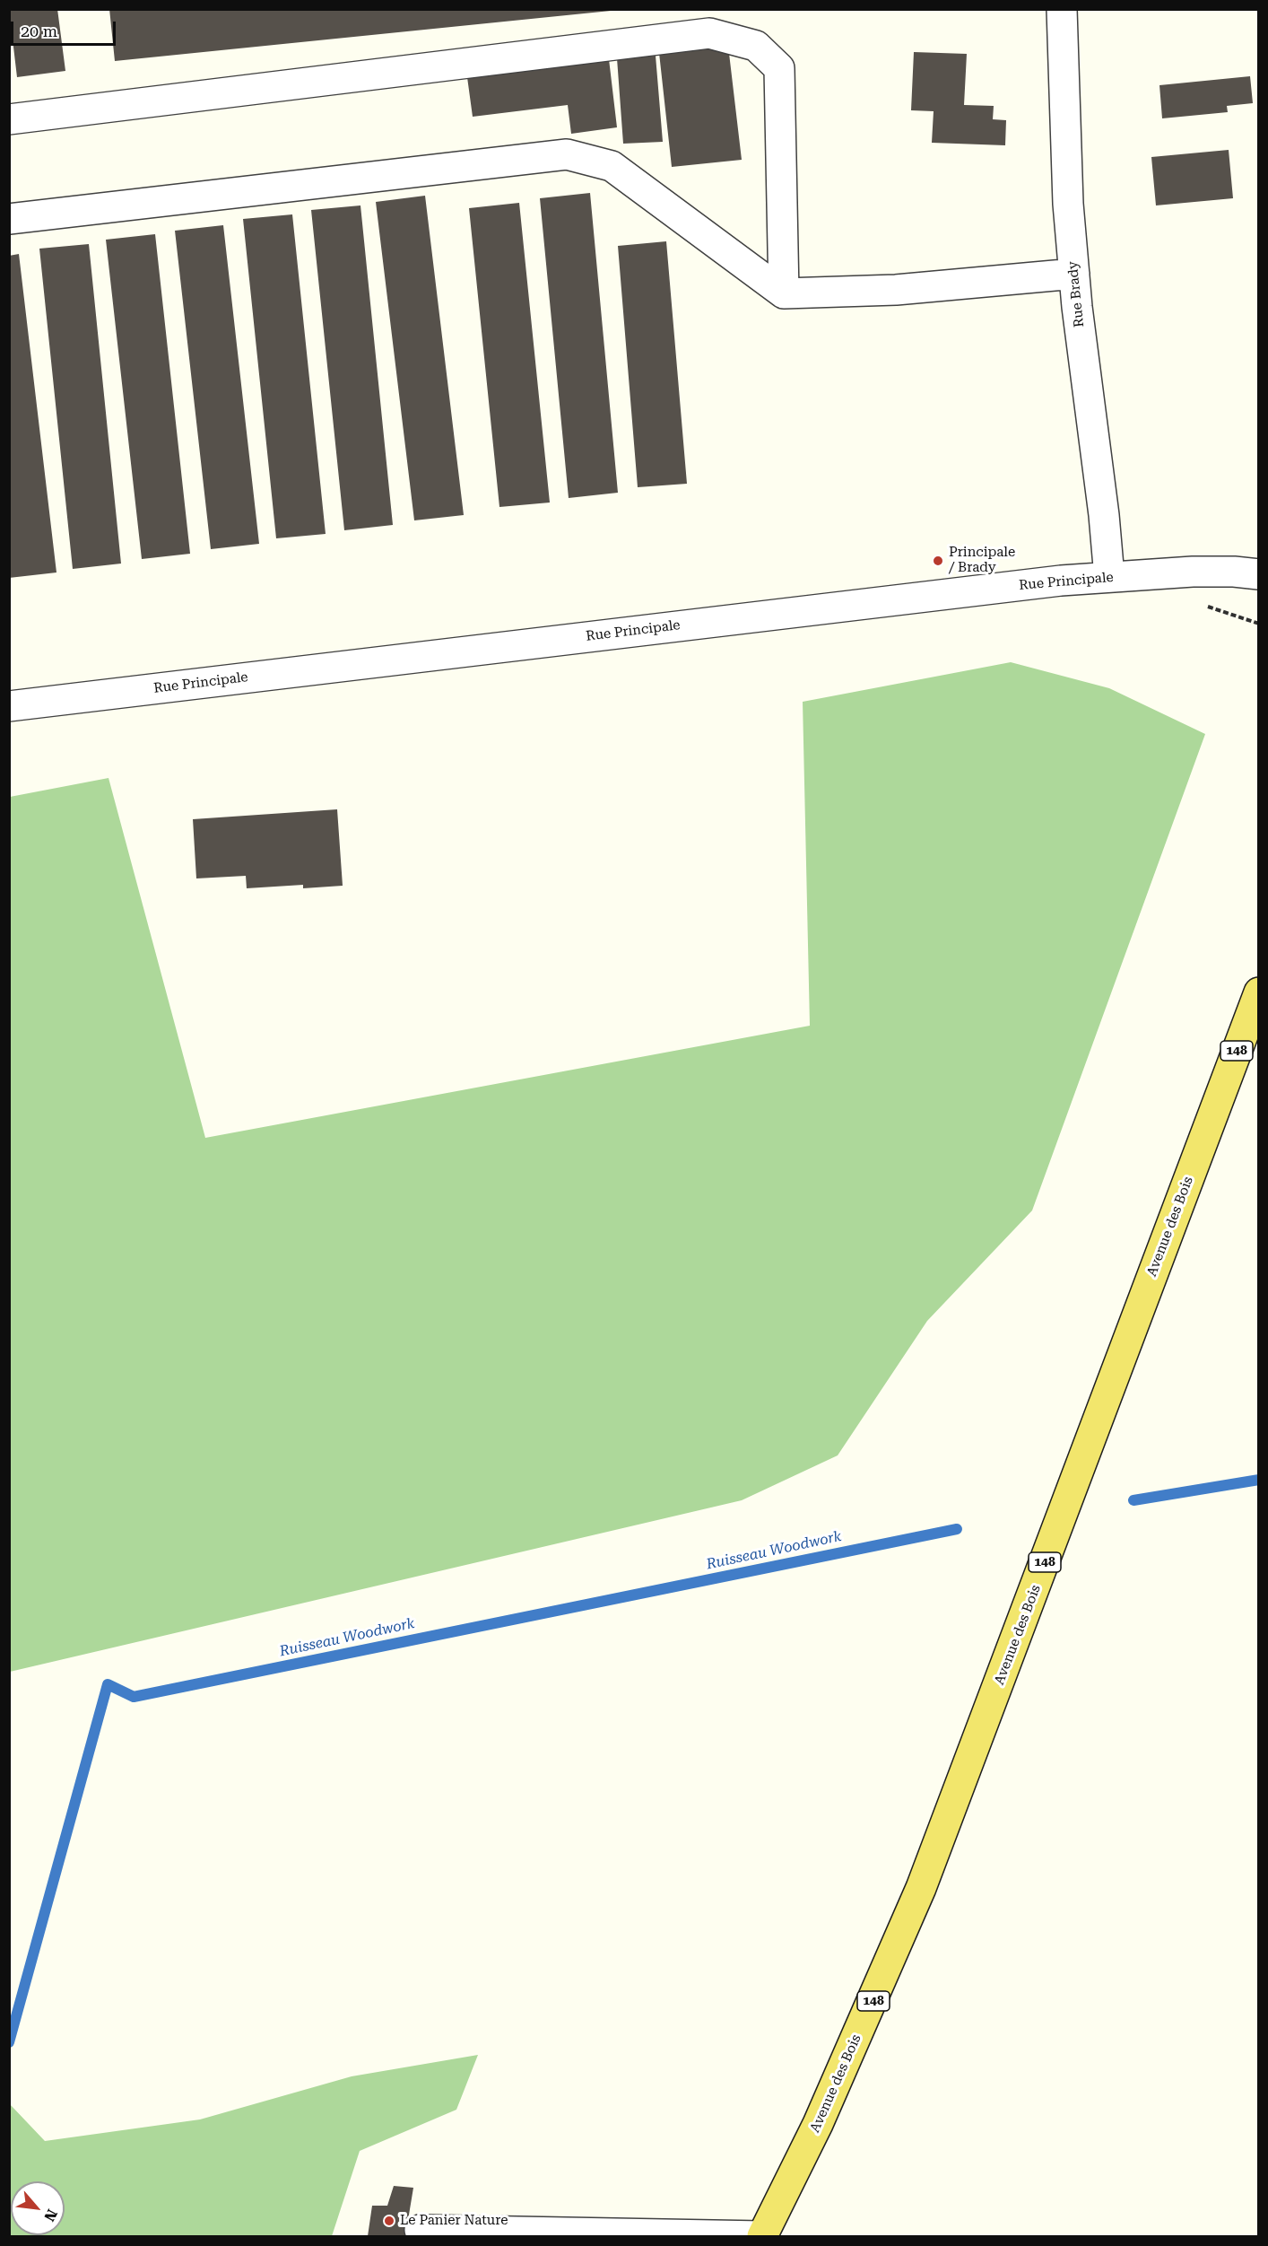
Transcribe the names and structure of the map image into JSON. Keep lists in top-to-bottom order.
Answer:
{
  "streets": {
    "main road": ["148", "Avenue des Bois"],
    "street": ["Rue Brady", "Rue Principale"]
  },
  "crossings": [
    ["Rue Brady", "Rue Principale"]
  ],
  "water": ["Ruisseau Woodwork"],
  "places": ["Principale / Brady", "Le Panier Nature"],
  "scale_bar": "20 m",
  "north": "bottom right"
}
